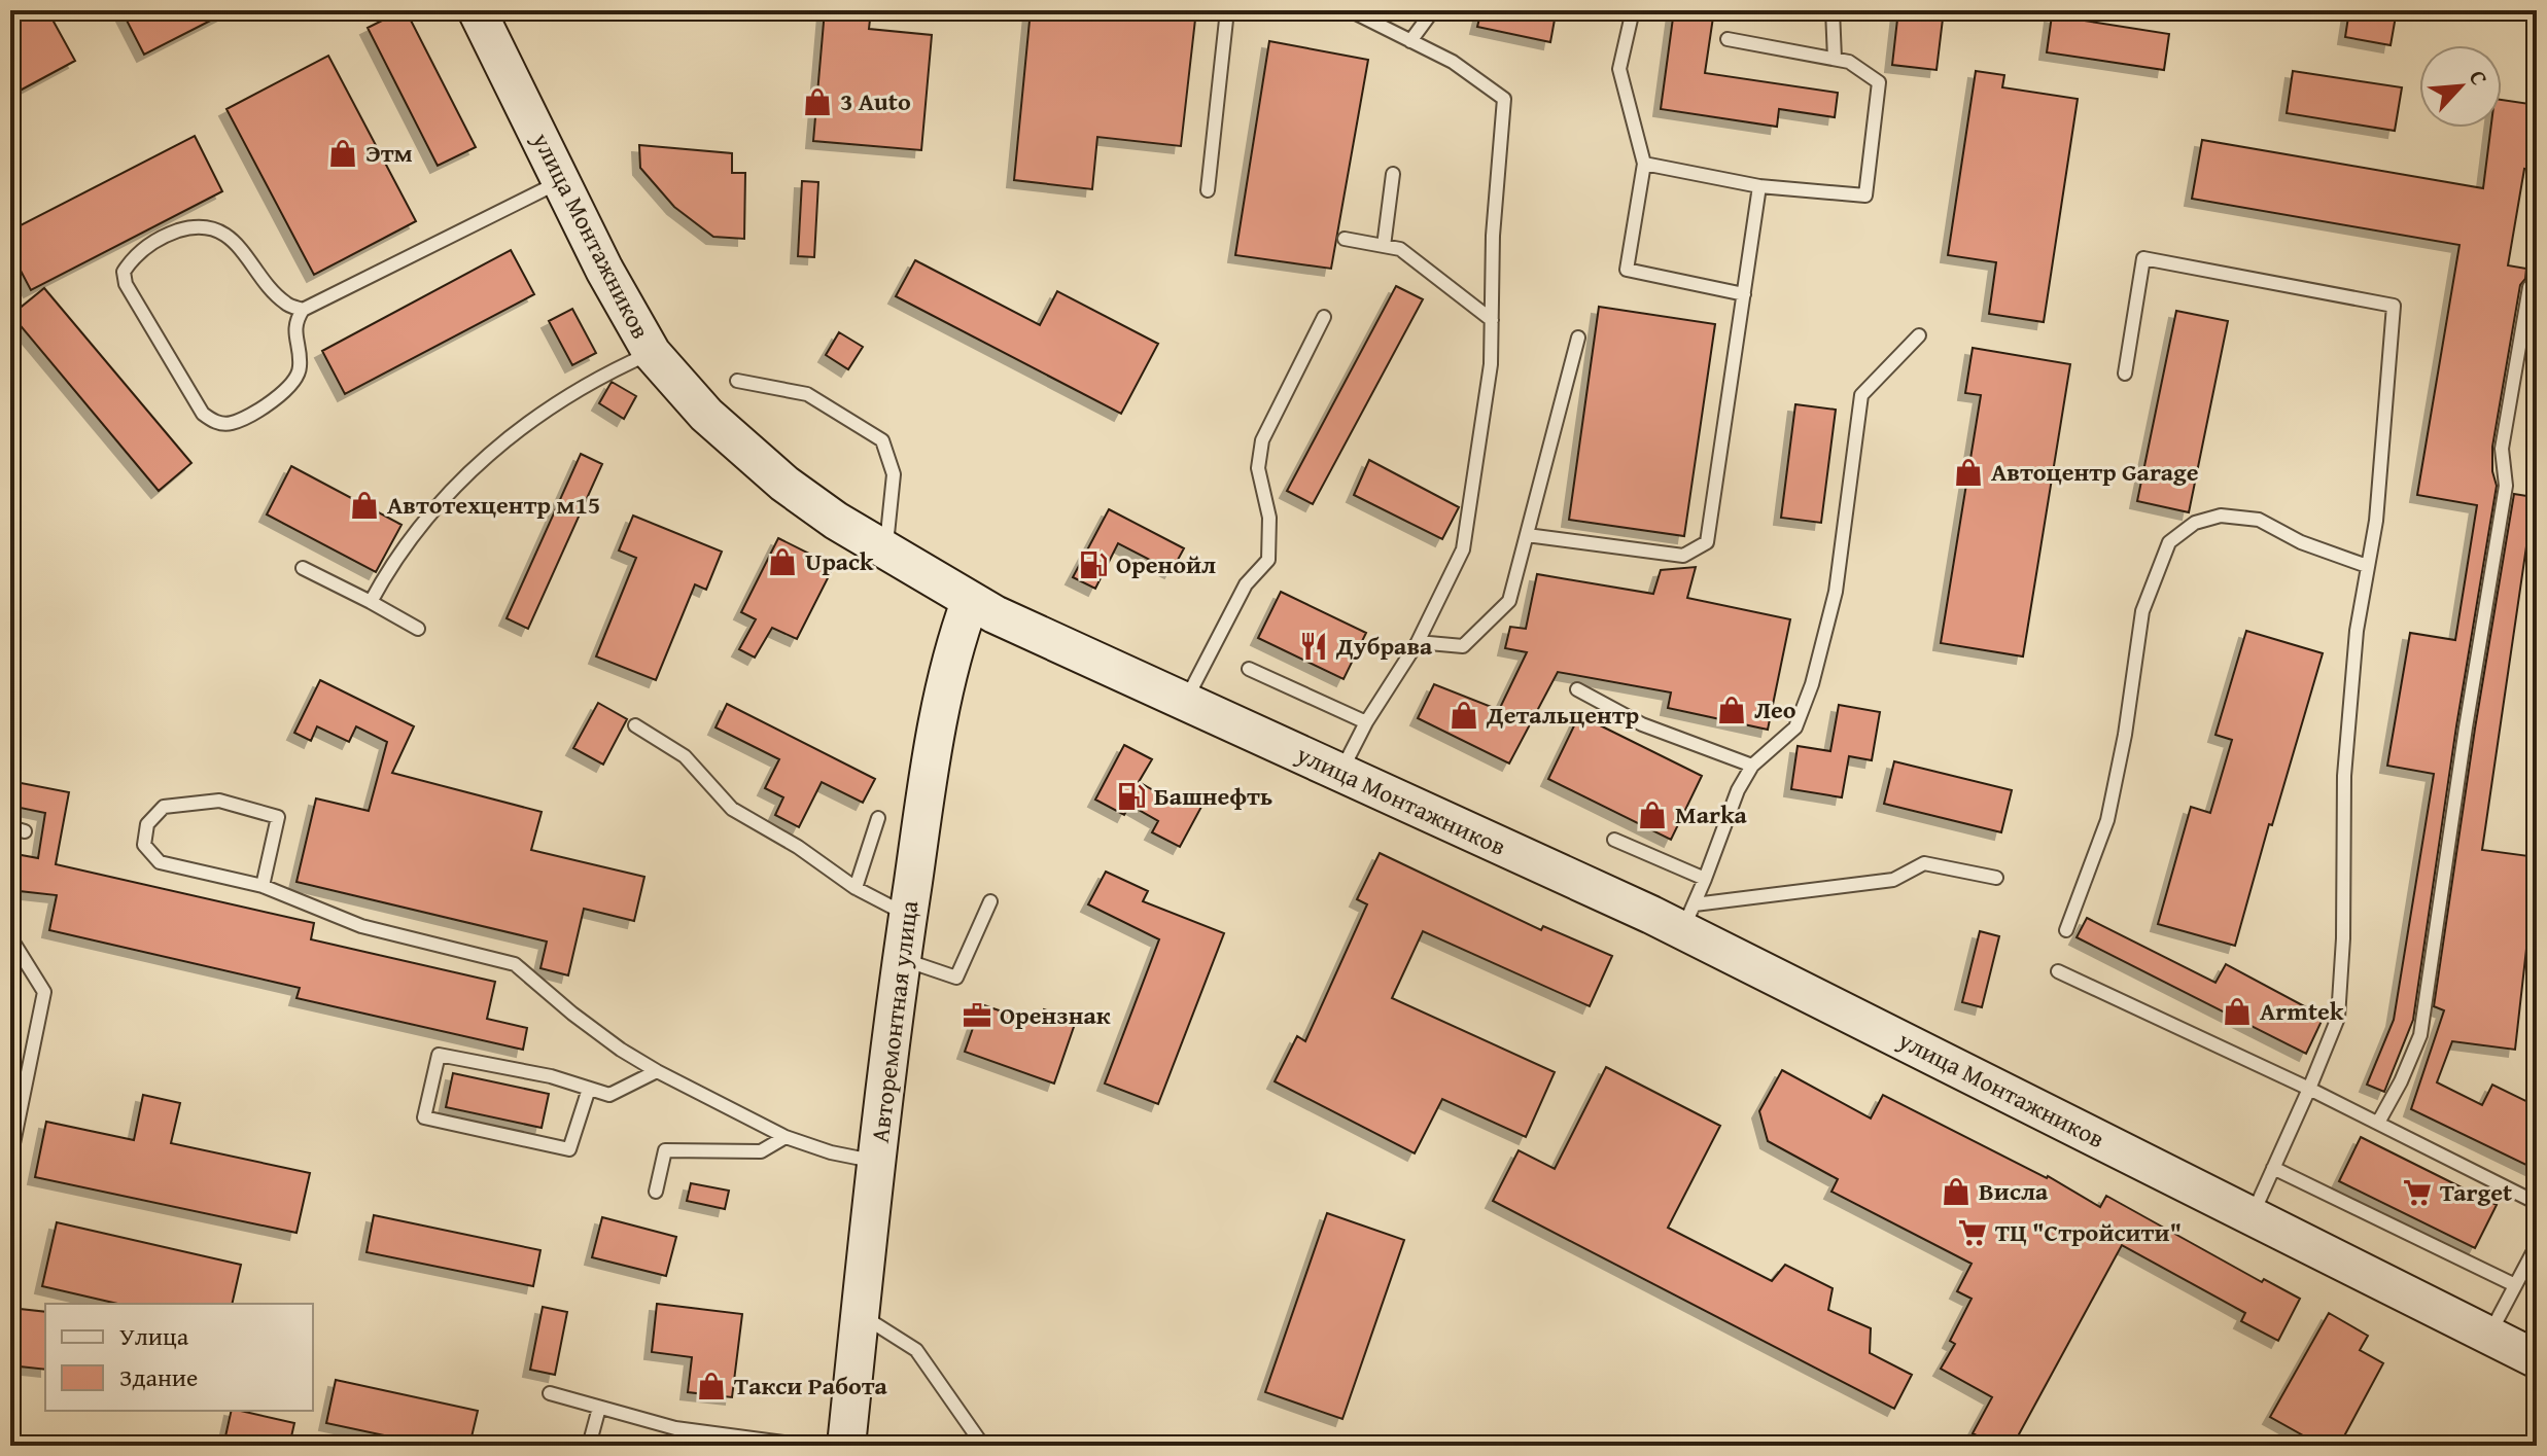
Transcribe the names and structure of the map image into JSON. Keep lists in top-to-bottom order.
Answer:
{
  "streets": {
    "main road": ["улица Монтажников", "Авторемонтная улица"]
  },
  "crossings": [
    ["улица Монтажников", "Авторемонтная улица"]
  ],
  "places": {
    "shop": [
      "3 Auto",
      "Этм",
      "Автоцентр Garage",
      "Автотехцентр м15",
      "Upack",
      "Лео",
      "Детальцентр",
      "Marka",
      "Armtek",
      "Висла",
      "Такси Работа"
    ],
    "fuel station": ["Оренойл", "Башнефть"],
    "restaurant": ["Дубрава"],
    "office": ["Орензнак"],
    "supermarket": ["Target", "ТЦ \"Стройсити\""]
  },
  "legend": ["Улица", "Здание"],
  "north": "top right"
}
